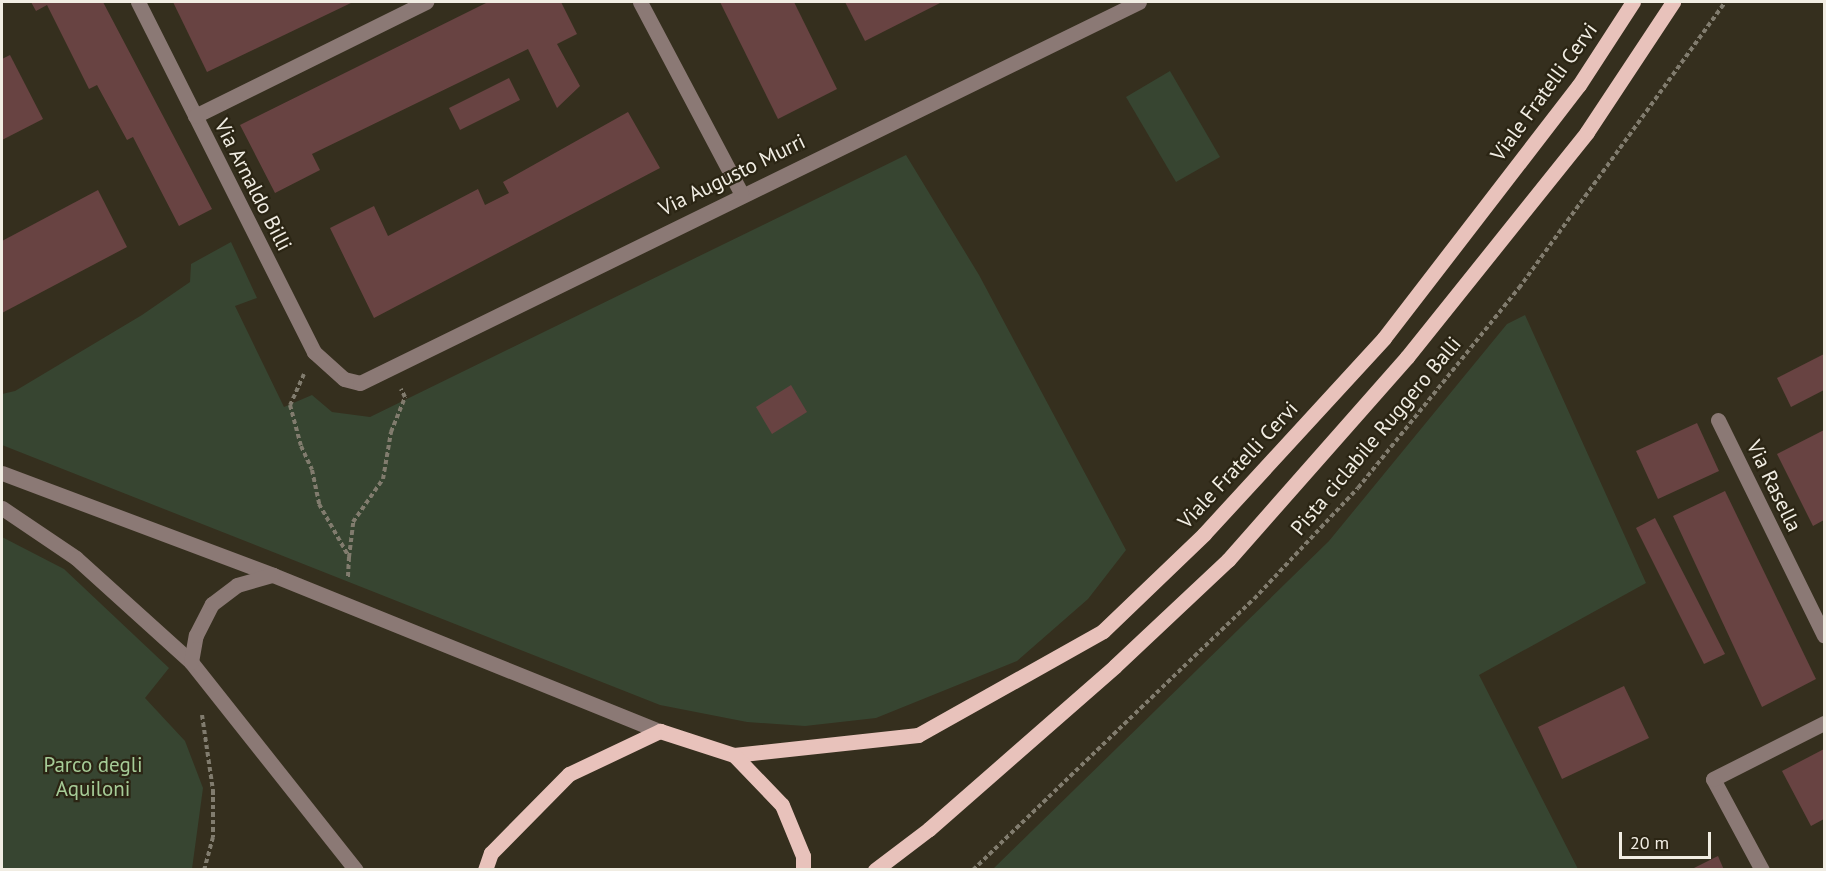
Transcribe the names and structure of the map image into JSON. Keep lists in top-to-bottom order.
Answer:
{
  "streets": {
    "main road": ["Viale Fratelli Cervi"],
    "street": ["Via Augusto Murri", "Via Arnaldo Billi", "Via Rasella"],
    "path": ["Pista ciclabile Ruggero Balli"]
  },
  "crossings": [
    ["Via Augusto Murri", "Via Arnaldo Billi"]
  ],
  "parks": ["Parco degli Aquiloni"],
  "scale_bar": "20 m"
}
